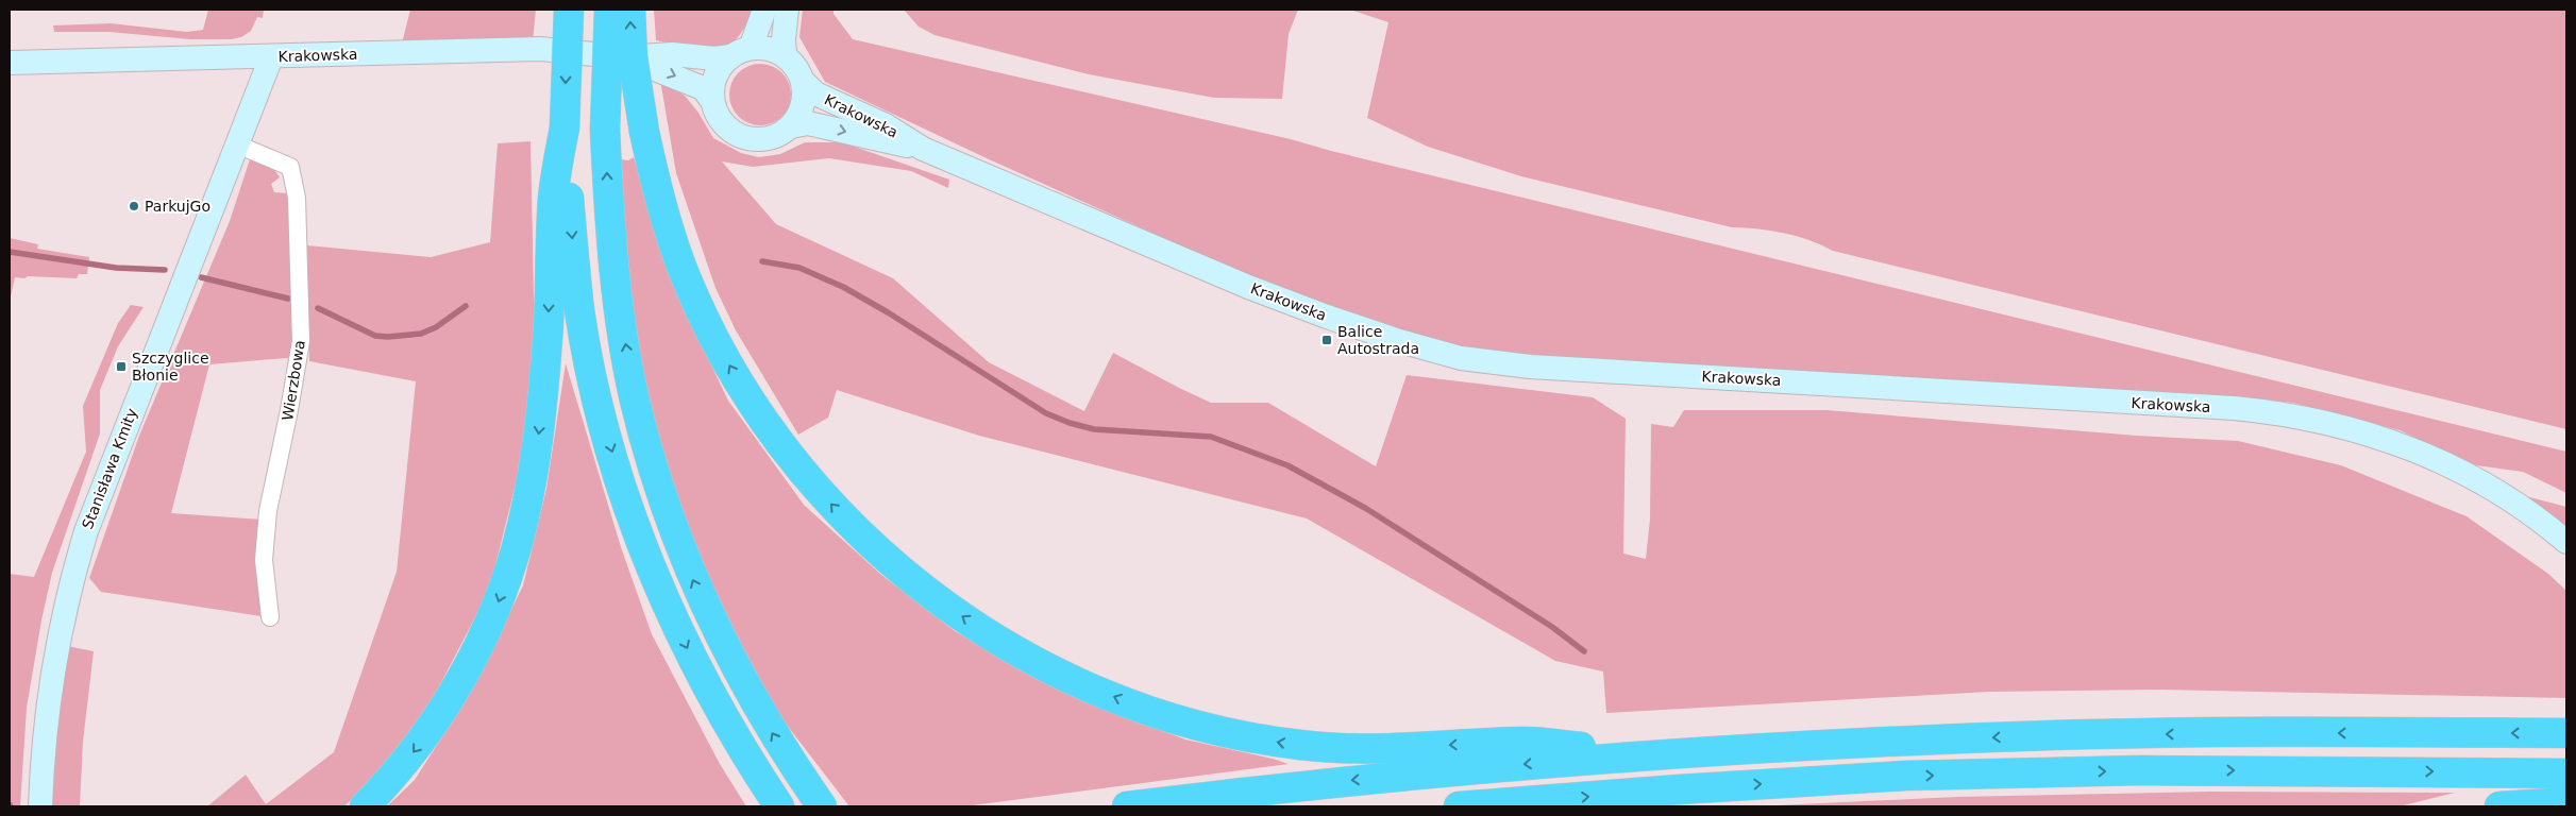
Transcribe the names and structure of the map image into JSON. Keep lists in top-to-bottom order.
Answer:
{
  "streets": {
    "street": ["Krakowska", "Wierzbowa", "Stanisława Kmity"]
  },
  "crossings": [
    ["Krakowska", "Stanisława Kmity"],
    ["Wierzbowa", "Stanisława Kmity"]
  ],
  "places": {
    "other": ["ParkujGo"],
    "transit": ["Balice Autostrada", "Szczyglice Błonie"]
  }
}
